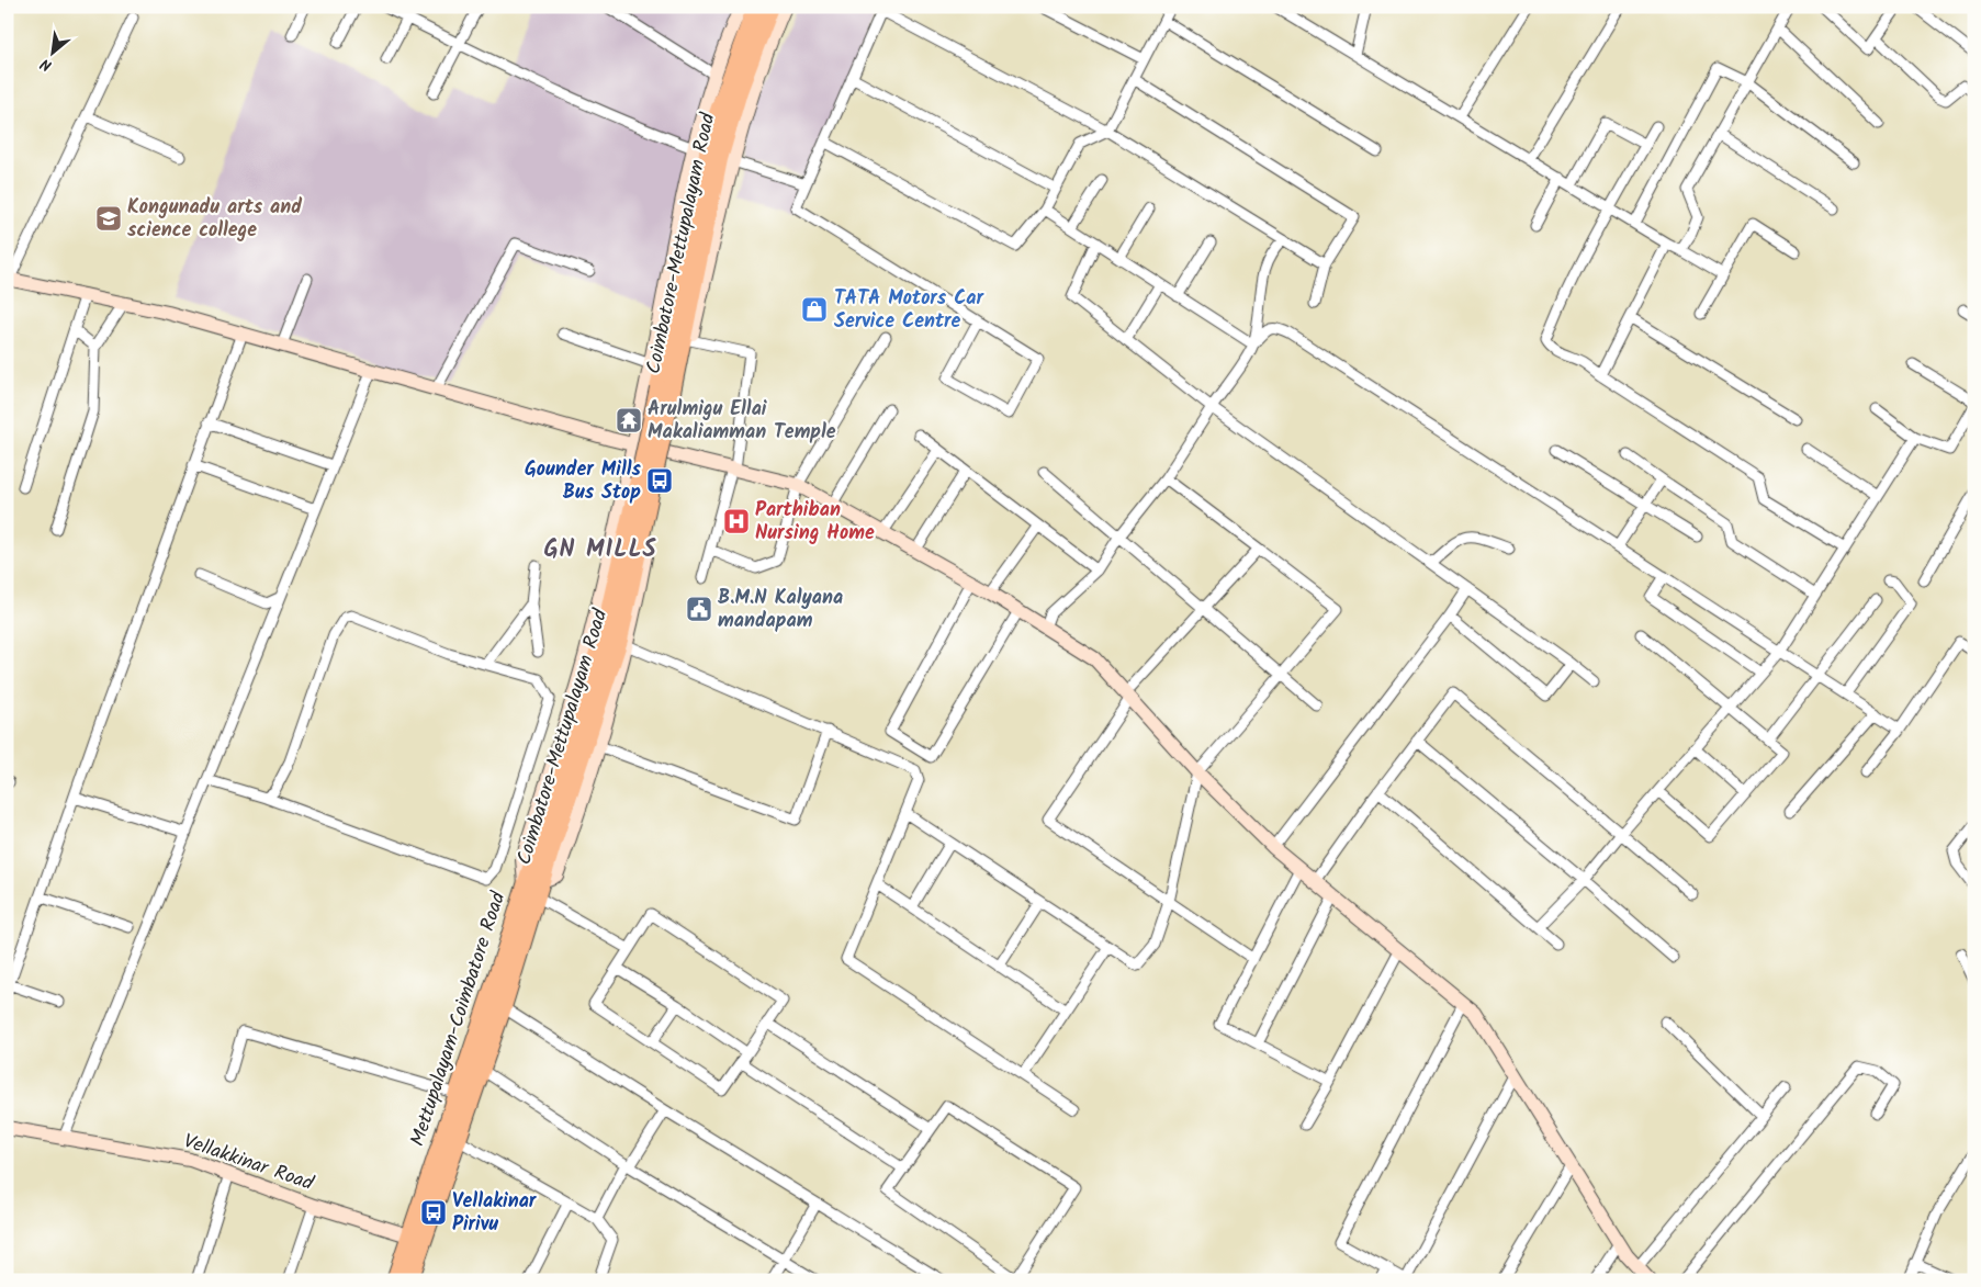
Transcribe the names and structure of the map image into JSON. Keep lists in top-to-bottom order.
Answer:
{
  "streets": {
    "highway": ["Coimbatore-Mettupalayam Road", "Mettupalayam-Coimbatore Road"],
    "street": ["Vellakkinar Road"]
  },
  "crossings": [
    ["Coimbatore-Mettupalayam Road", "Mettupalayam-Coimbatore Road"],
    ["Mettupalayam-Coimbatore Road", "Vellakkinar Road"]
  ],
  "districts": ["GN MILLS"],
  "places": {
    "school or university": ["Kongunadu arts and science college"],
    "shop": ["TATA Motors Car Service Centre"],
    "temple": ["Arulmigu Ellai Makaliamman Temple"],
    "bus stop": ["Gounder Mills Bus Stop", "Vellakinar Pirivu"],
    "hospital": ["Parthiban Nursing Home"],
    "public building": ["B.M.N Kalyana mandapam"]
  },
  "north": "bottom left"
}
